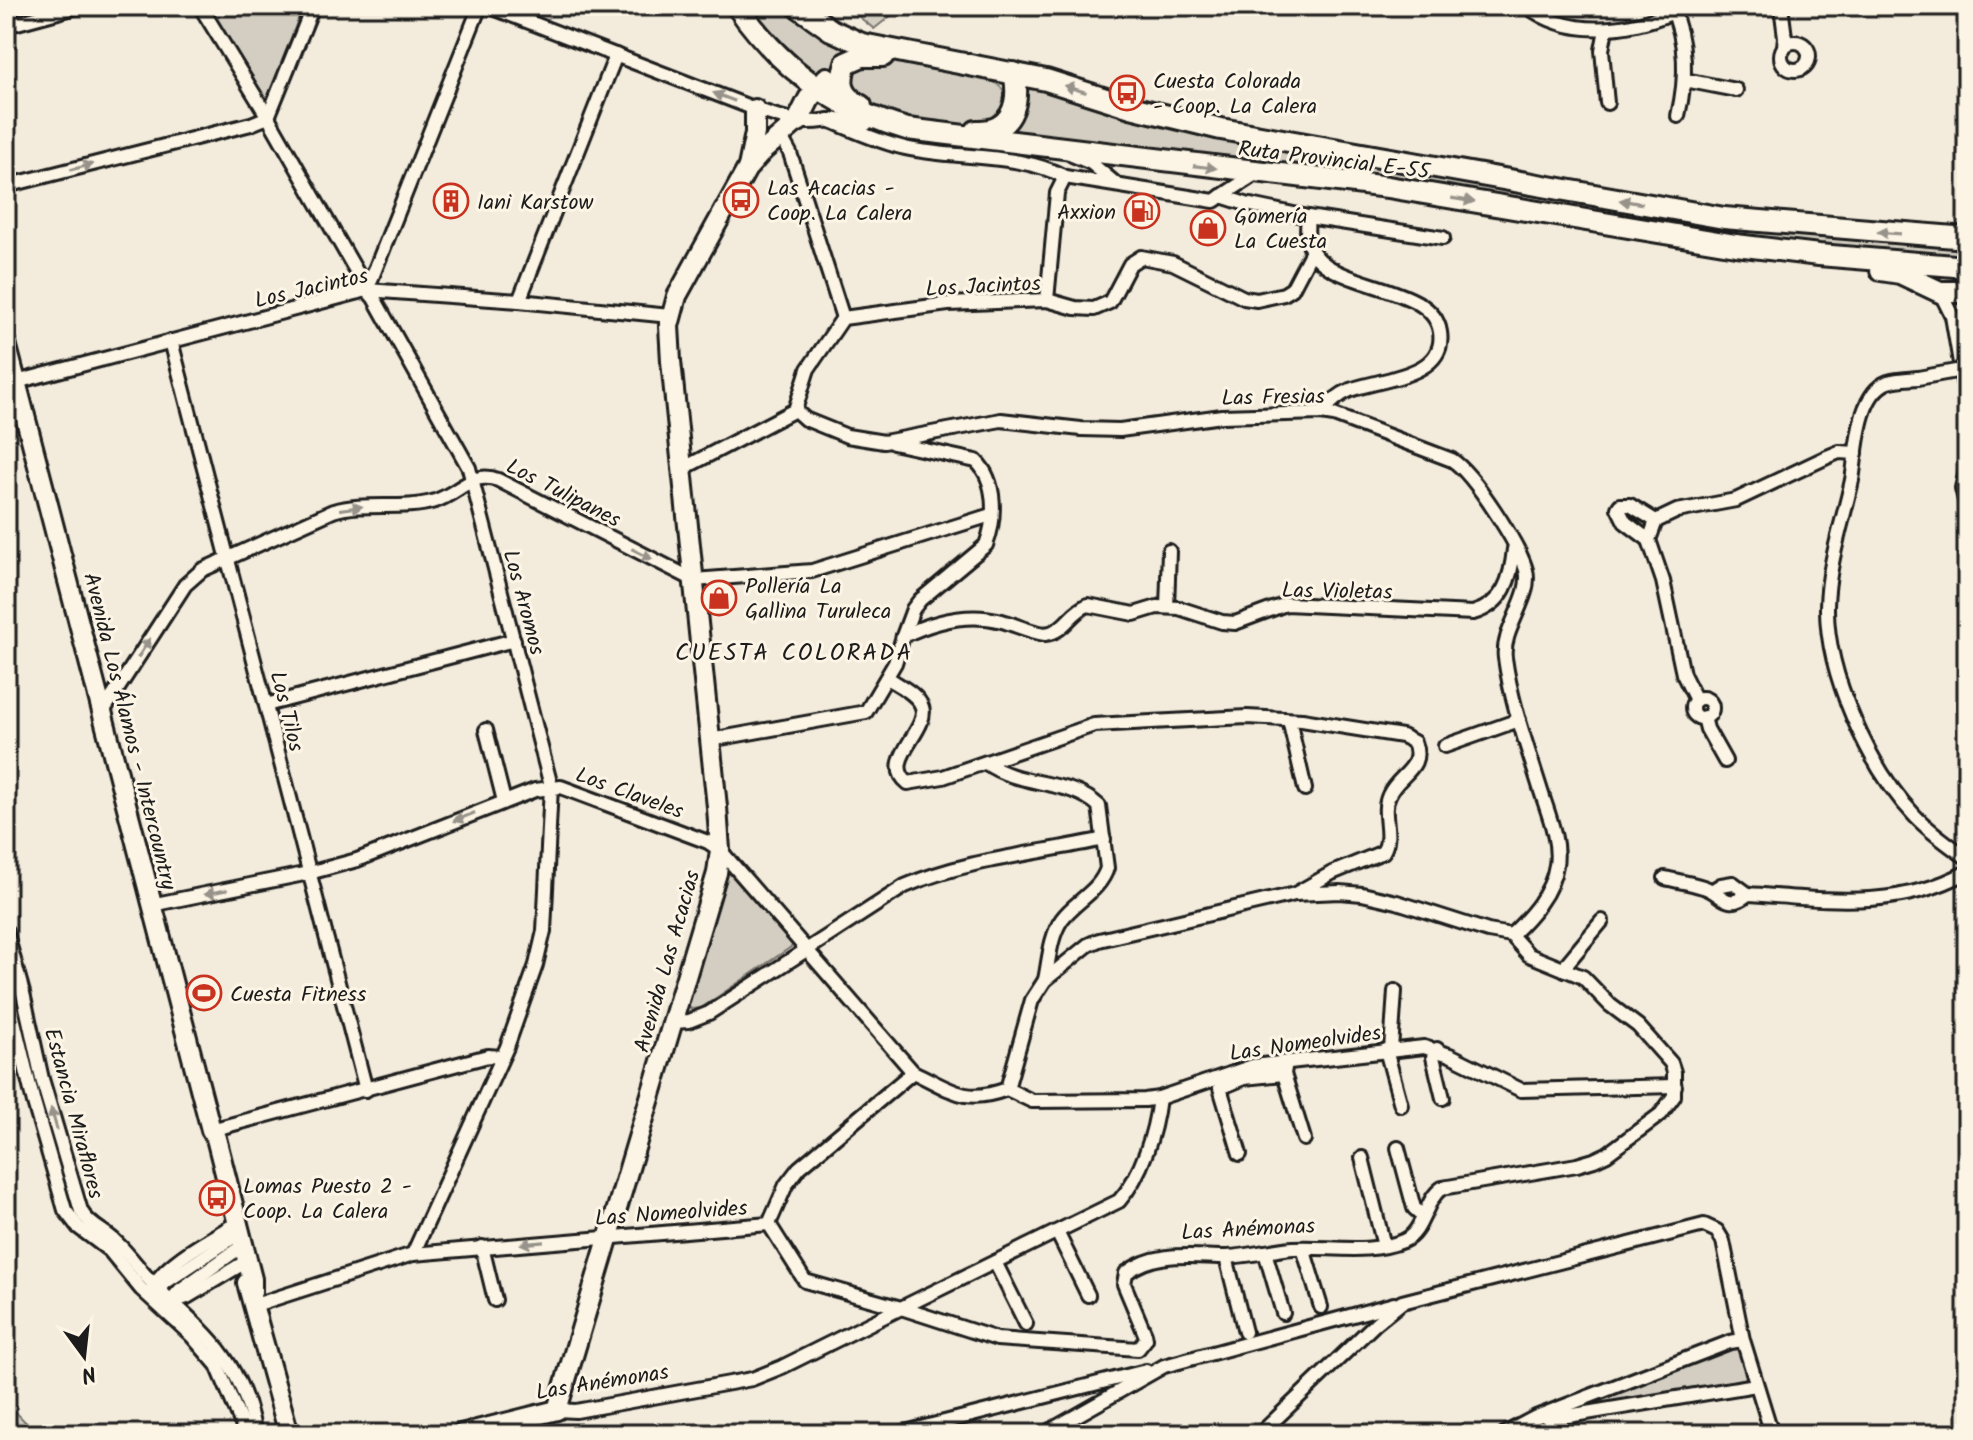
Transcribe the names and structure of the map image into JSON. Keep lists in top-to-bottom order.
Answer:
{
  "streets": {
    "main road": ["Ruta Provincial E-55"],
    "street": [
      "Los Jacintos",
      "Las Fresias",
      "Los Tulipanes",
      "Las Violetas",
      "Los Aromos",
      "Los Tilos",
      "Avenida Los Álamos - Intercountry",
      "Los Claveles",
      "Avenida Las Acacias",
      "Las Nomeolvides",
      "Estancia Miraflores",
      "Las Anémonas"
    ]
  },
  "crossings": [
    ["Los Jacintos", "Los Aromos"],
    ["Los Jacintos", "Los Tilos"],
    ["Los Jacintos", "Avenida Los Álamos - Intercountry"],
    ["Los Jacintos", "Avenida Las Acacias"],
    ["Las Fresias", "Las Violetas"],
    ["Los Tulipanes", "Los Aromos"],
    ["Los Tulipanes", "Los Tilos"],
    ["Los Tulipanes", "Avenida Los Álamos - Intercountry"],
    ["Los Tulipanes", "Avenida Las Acacias"],
    ["Los Aromos", "Los Claveles"],
    ["Los Aromos", "Las Nomeolvides"],
    ["Los Tilos", "Los Claveles"],
    ["Avenida Los Álamos - Intercountry", "Los Claveles"],
    ["Avenida Los Álamos - Intercountry", "Las Nomeolvides"],
    ["Los Claveles", "Avenida Las Acacias"],
    ["Los Claveles", "Las Nomeolvides"],
    ["Avenida Las Acacias", "Las Nomeolvides"],
    ["Avenida Las Acacias", "Las Anémonas"],
    ["Las Nomeolvides", "Las Anémonas"]
  ],
  "one_way": ["Los Tulipanes", "Los Claveles"],
  "districts": ["CUESTA COLORADA"],
  "places": {
    "bus stop": ["Cuesta Colorada - Coop. La Calera", "Las Acacias - Coop. La Calera", "Lomas Puesto 2 - Coop. La Calera"],
    "building": ["Iani Karstow"],
    "fuel station": ["Axxion"],
    "shop": ["Gomería La Cuesta", "Pollería La Gallina Turuleca"],
    "sports": ["Cuesta Fitness"]
  },
  "north": "bottom"
}
